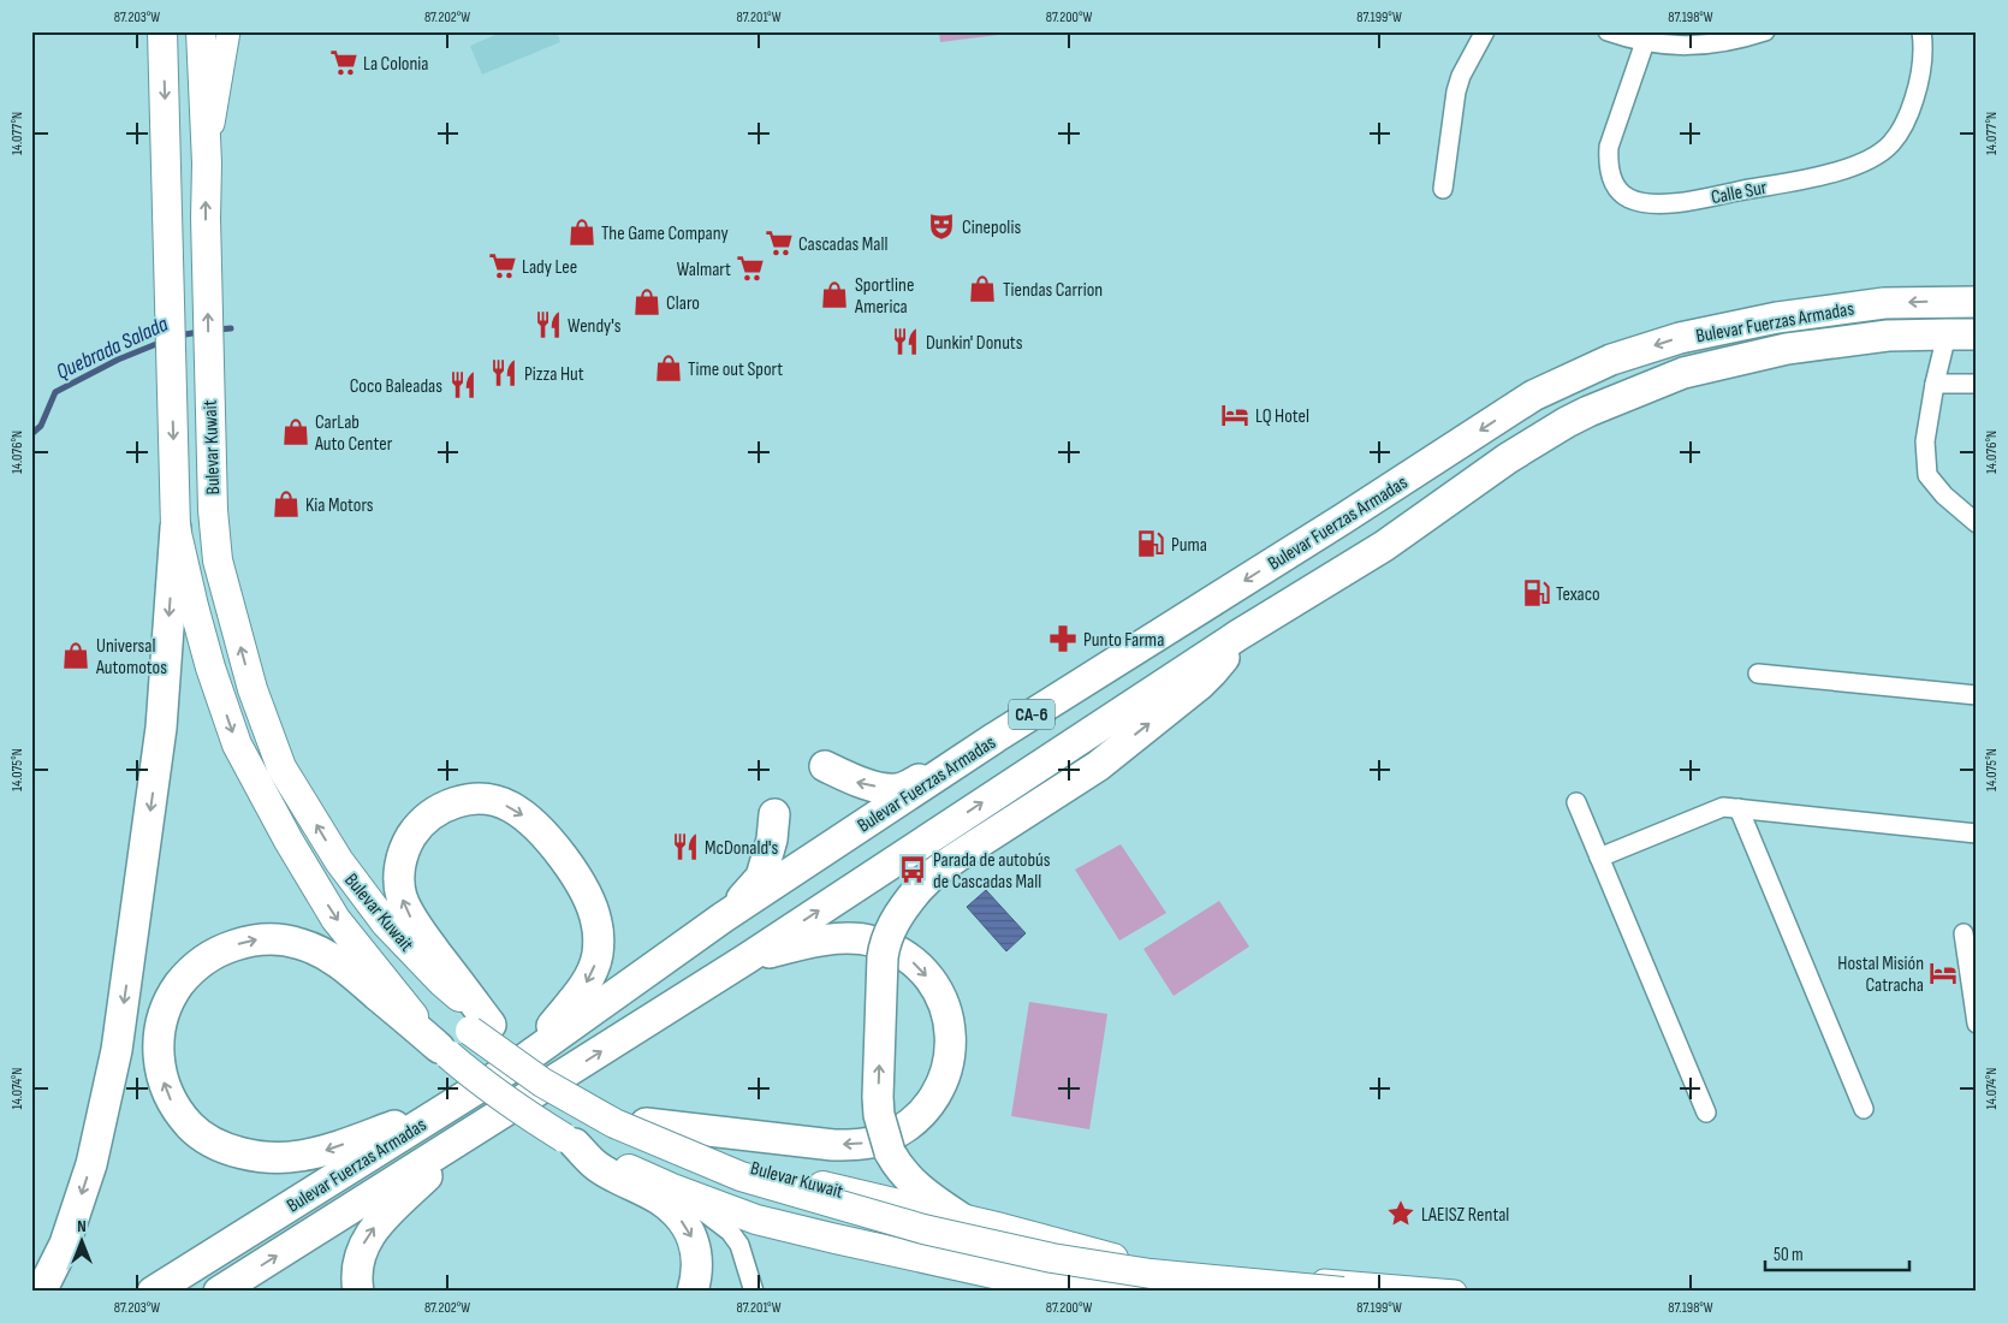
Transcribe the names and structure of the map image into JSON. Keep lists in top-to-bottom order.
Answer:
{
  "streets": {
    "highway": ["Bulevar Fuerzas Armadas", "CA-6"],
    "main road": ["Bulevar Kuwait"],
    "street": ["Calle Sur"]
  },
  "water": ["Quebrada Salada"],
  "places": {
    "supermarket": [
      "La Colonia",
      "Cascadas Mall",
      "Lady Lee",
      "Walmart"
    ],
    "theatre": ["Cinepolis"],
    "shop": [
      "The Game Company",
      "Tiendas Carrion",
      "Sportline America",
      "Claro",
      "Time out Sport",
      "CarLab Auto Center",
      "Kia Motors",
      "Universal Automotos"
    ],
    "restaurant": [
      "Wendy's",
      "Dunkin' Donuts",
      "Pizza Hut",
      "Coco Baleadas",
      "McDonald's"
    ],
    "hotel": ["LQ Hotel", "Hostal Misión Catracha"],
    "fuel station": ["Puma", "Texaco"],
    "pharmacy": ["Punto Farma"],
    "bus stop": ["Parada de autobús de Cascadas Mall"],
    "place": ["LAEISZ Rental"]
  },
  "scale_bar": "50 m",
  "north": "top",
  "coordinates": [
    "87.203°W",
    "87.202°W",
    "87.201°W",
    "87.200°W",
    "87.199°W",
    "87.198°W",
    "14.077°N",
    "14.076°N",
    "14.075°N",
    "14.074°N"
  ]
}
